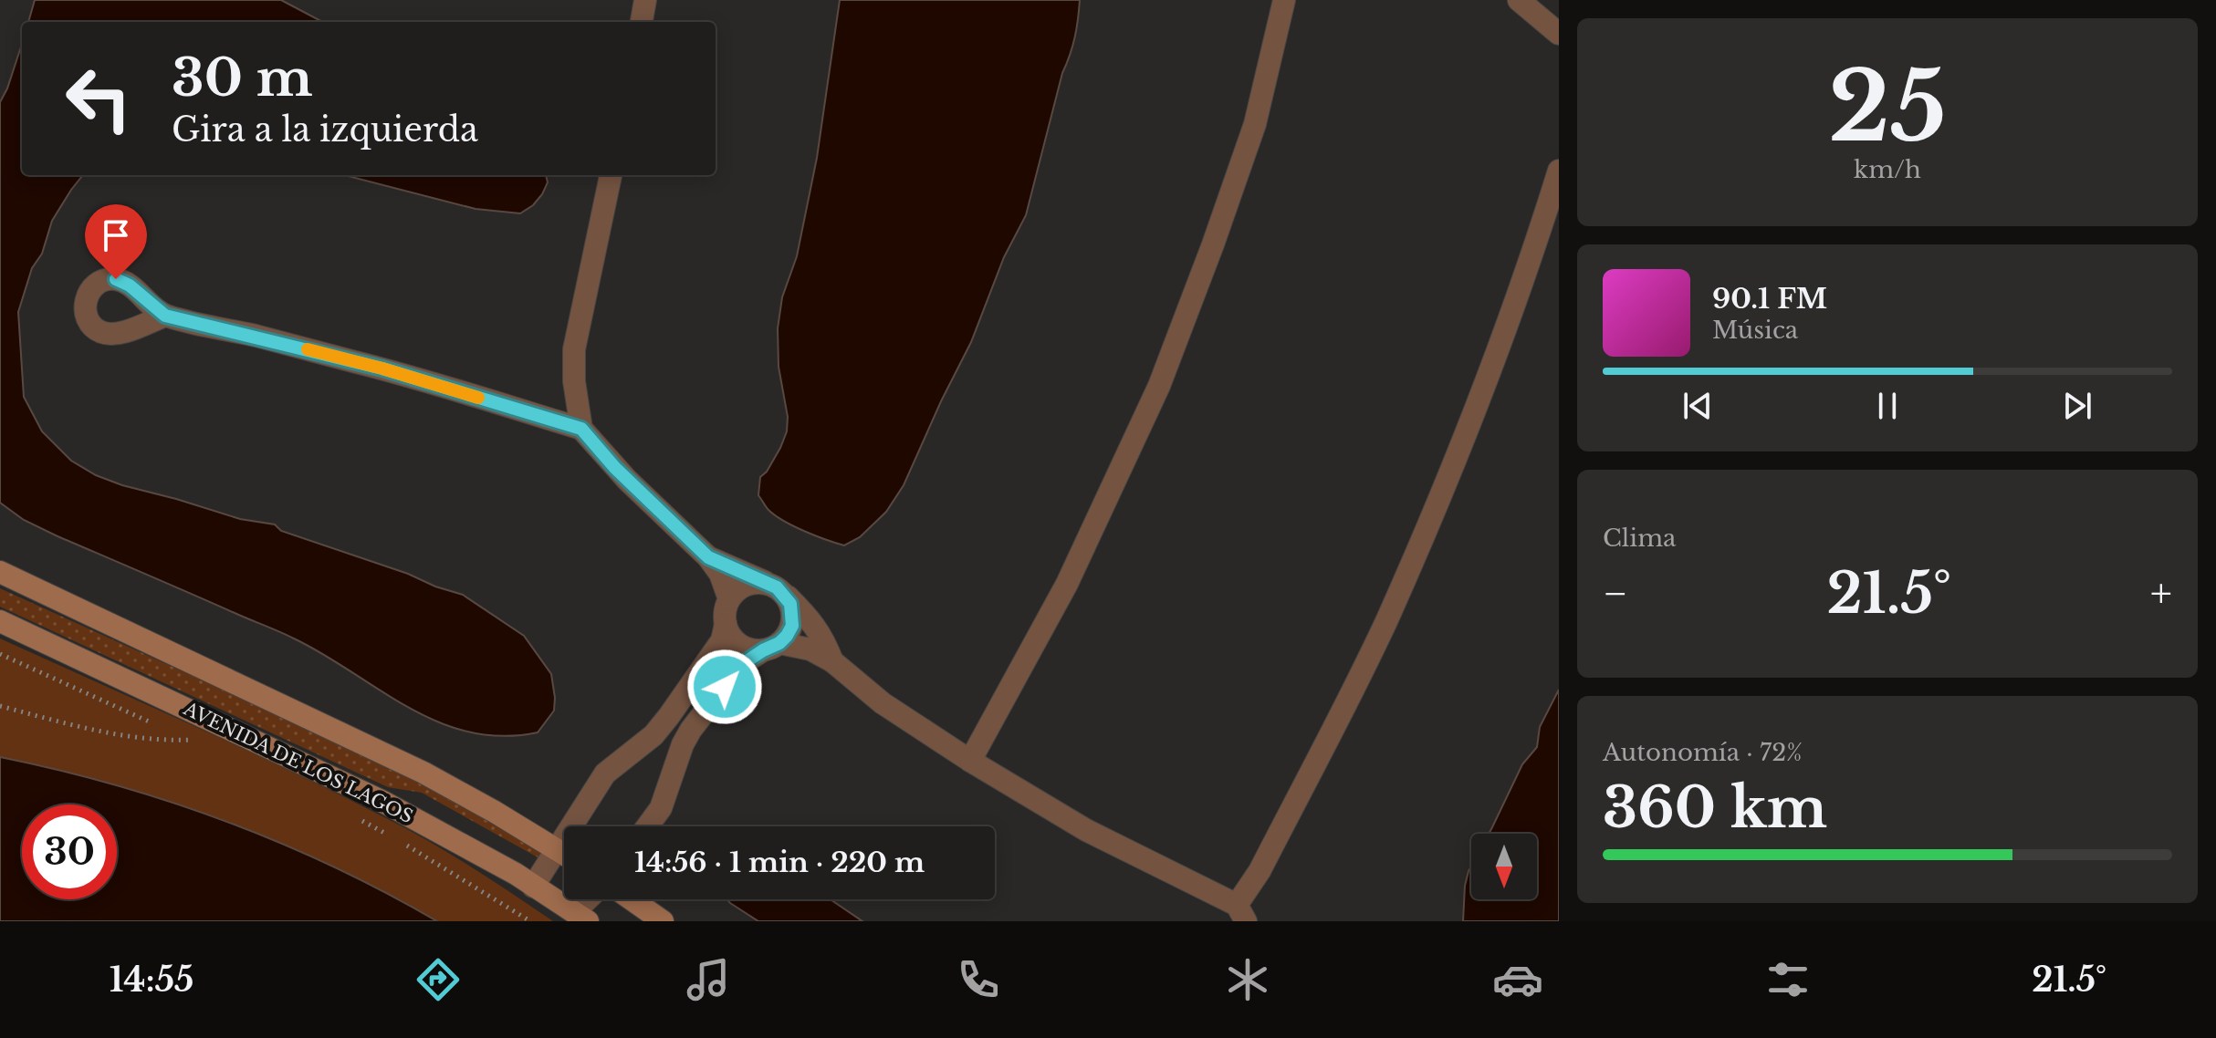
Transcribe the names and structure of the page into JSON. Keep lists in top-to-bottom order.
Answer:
{
  "streets": {
    "street": ["AVENIDA DE LOS LAGOS"]
  },
  "north": "bottom",
  "page": {
    "tile": [
      ["25", "km/h"],
      "Clima",
      ["Autonomía · 72%", "360 km"]
    ],
    "turn": ["30 m", "Gira a la izquierda"],
    "song": ["90.1 FM", "Música"],
    "heat": ["−", "21.5°", "+"],
    "limit": "30",
    "trip": "14:56 · 1 min · 220 m",
    "tabs": ["14:55", "21.5°"]
  }
}
